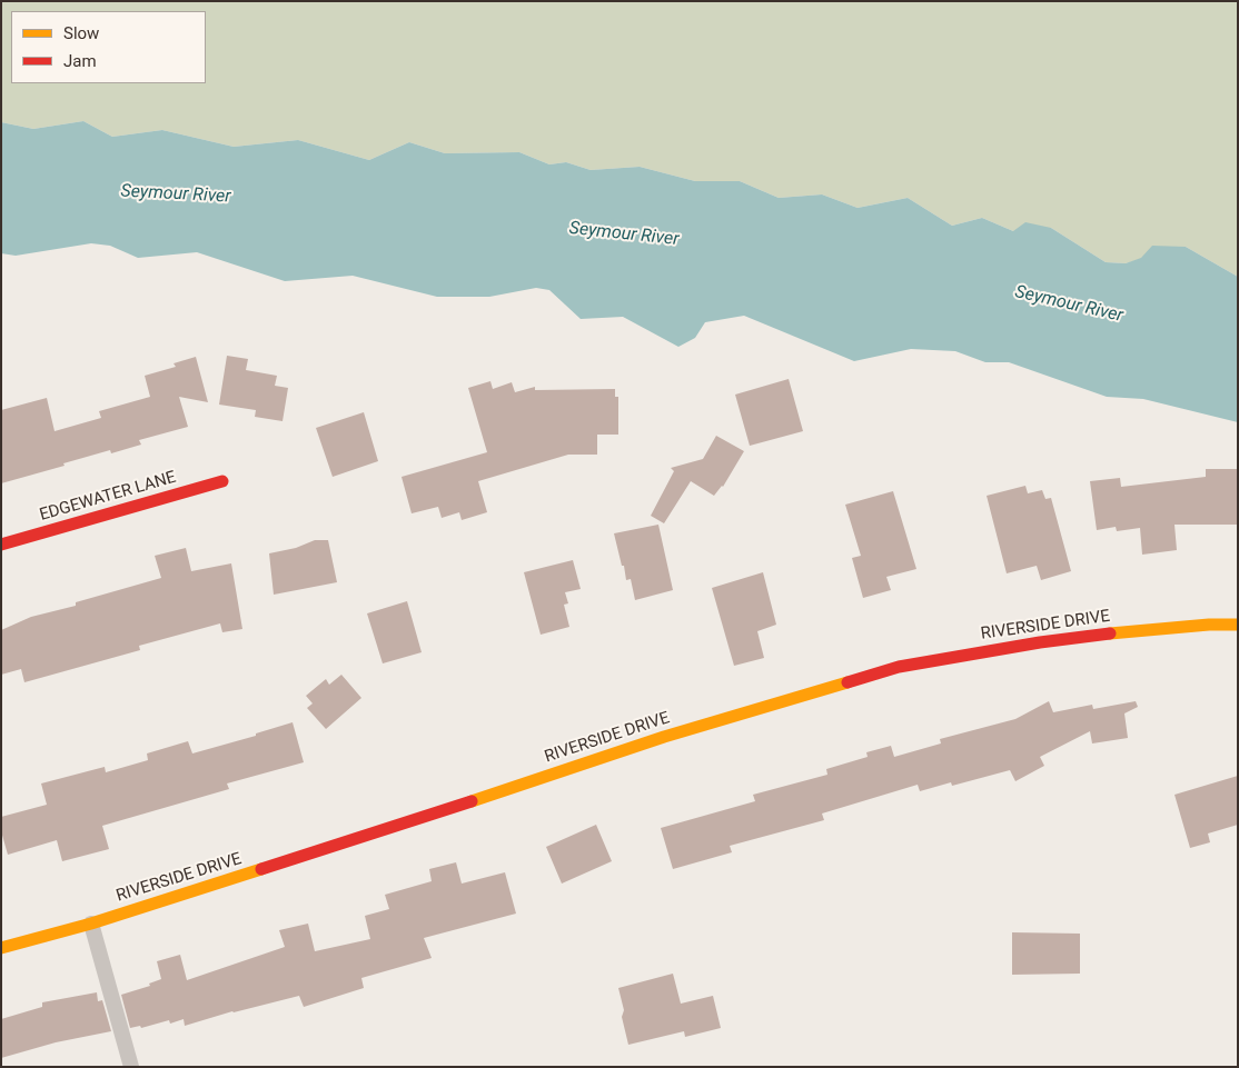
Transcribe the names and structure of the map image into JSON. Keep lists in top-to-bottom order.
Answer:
{
  "streets": {
    "street": ["EDGEWATER LANE", "RIVERSIDE DRIVE"]
  },
  "water": ["Seymour River"],
  "legend": ["Slow", "Jam"]
}
